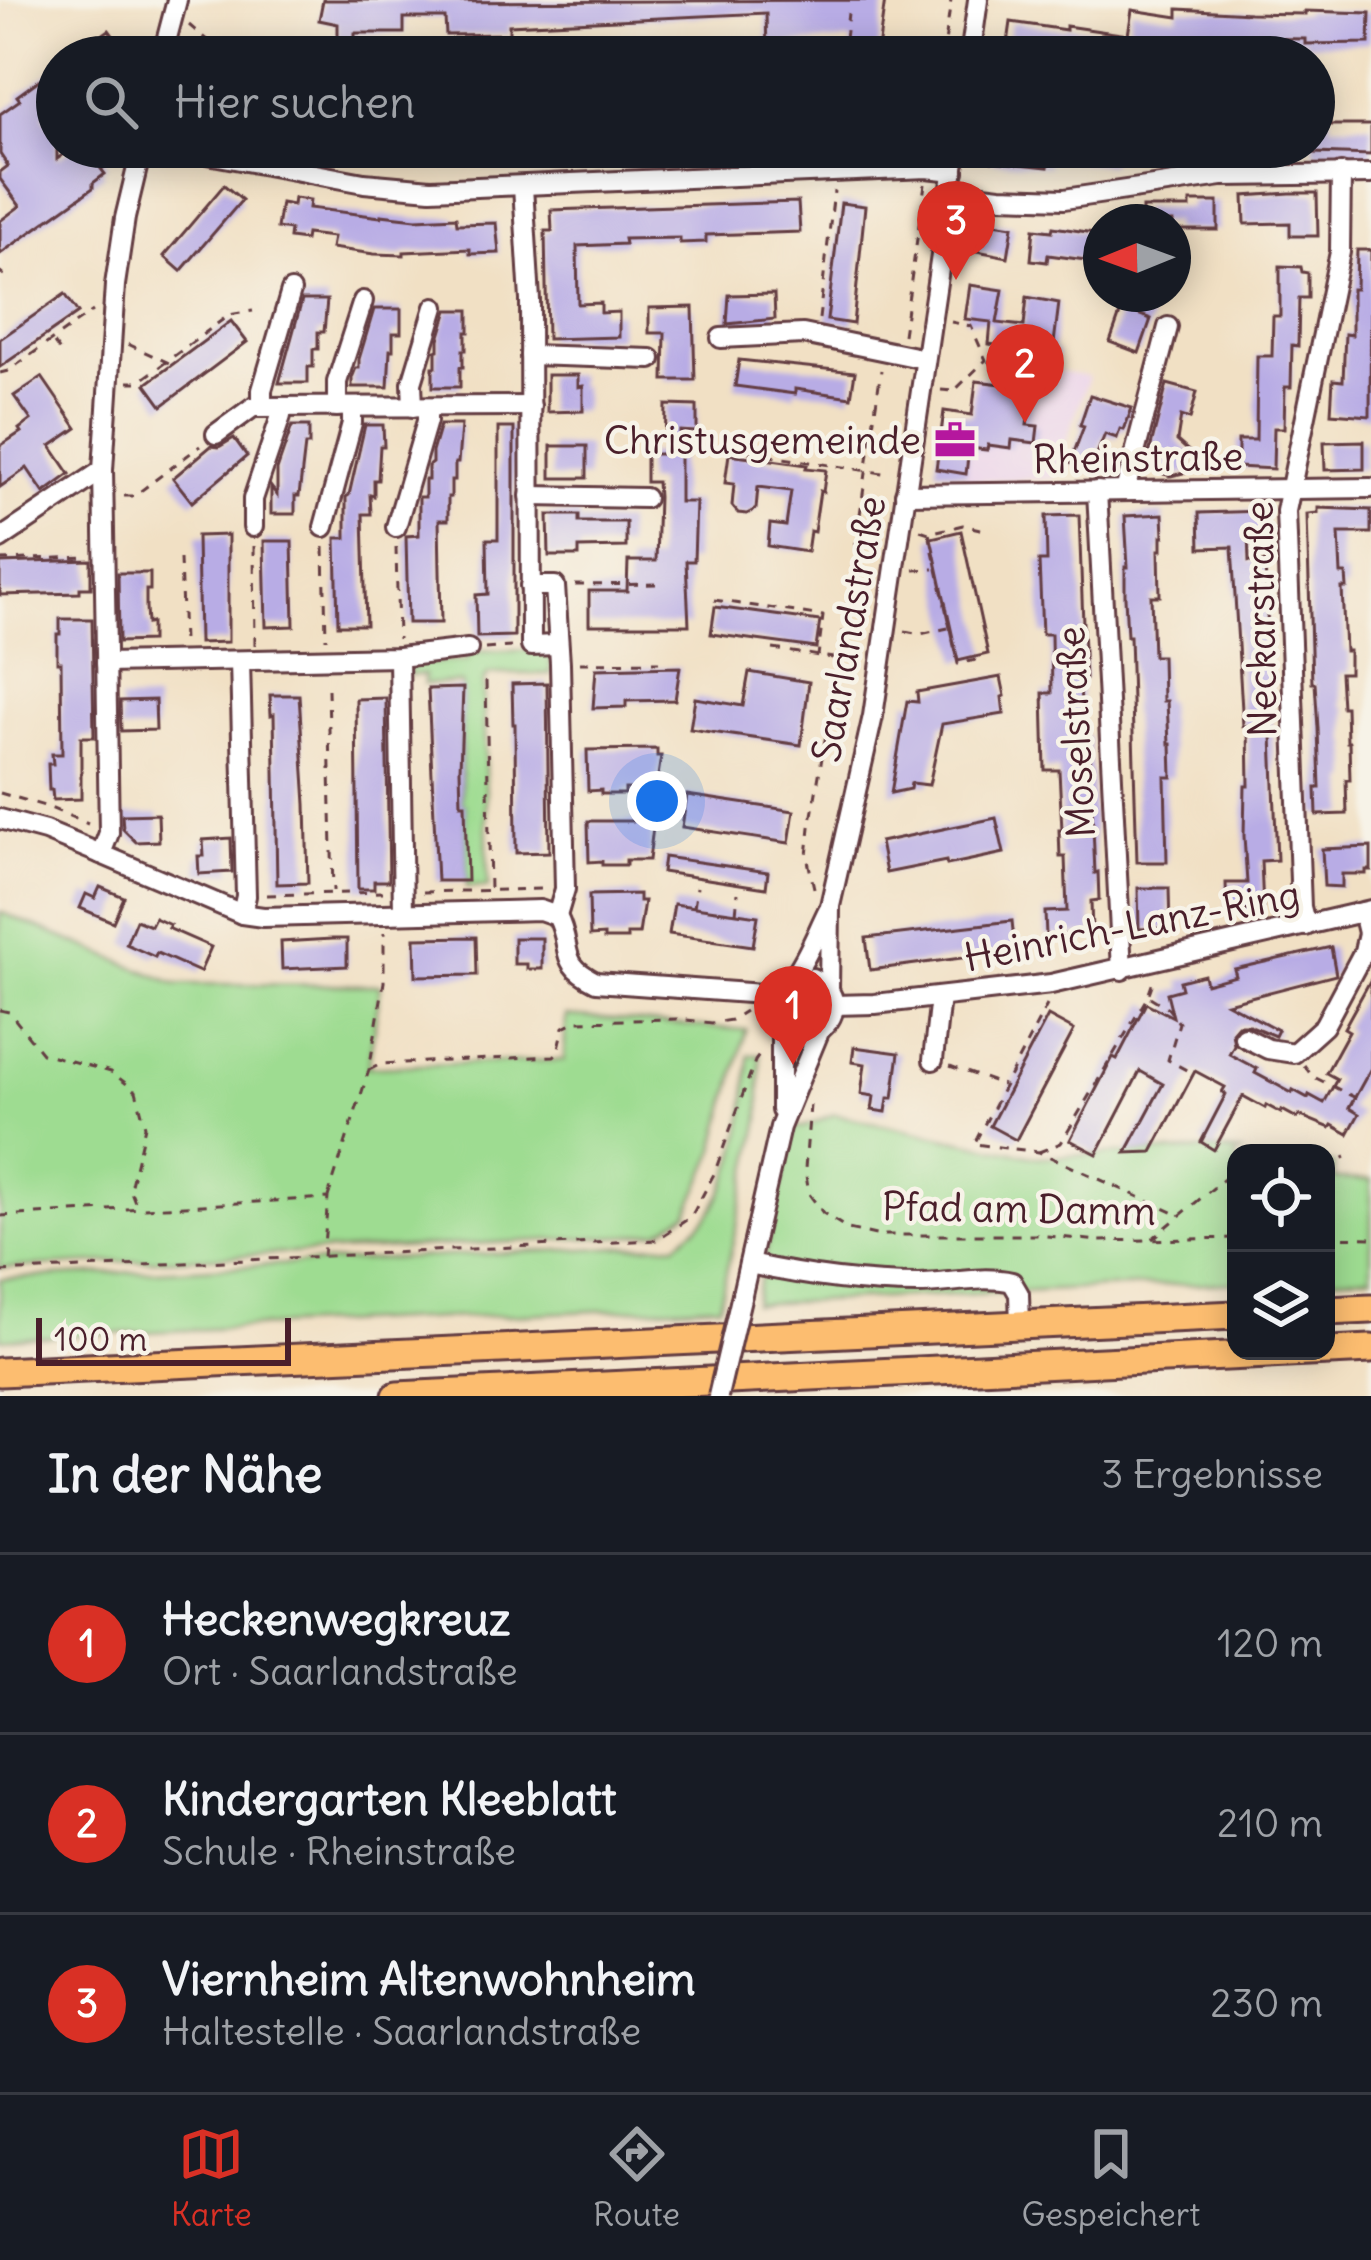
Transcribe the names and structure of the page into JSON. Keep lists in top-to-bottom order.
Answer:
{
  "streets": {
    "street": [
      "Rheinstraße",
      "Neckarstraße",
      "Saarlandstraße",
      "Moselstraße",
      "Heinrich-Lanz-Ring"
    ],
    "path": ["Pfad am Damm"]
  },
  "crossings": [
    ["Rheinstraße", "Neckarstraße"],
    ["Rheinstraße", "Saarlandstraße"],
    ["Rheinstraße", "Moselstraße"],
    ["Neckarstraße", "Heinrich-Lanz-Ring"],
    ["Saarlandstraße", "Heinrich-Lanz-Ring"],
    ["Moselstraße", "Heinrich-Lanz-Ring"]
  ],
  "places": {
    "office": ["Christusgemeinde"]
  },
  "scale_bar": "100 m",
  "north": "left",
  "page": {
    "search": "Hier suchen",
    "pins": ["3", "2", "1"],
    "scale": "100 m",
    "heading": ["In der Nähe", "3 Ergebnisse"],
    "list": [
      {
        "mark": "1",
        "name": "Heckenwegkreuz",
        "note": "Ort · Saarlandstraße",
        "value": "120 m"
      },
      {
        "mark": "2",
        "name": "Kindergarten Kleeblatt",
        "note": "Schule · Rheinstraße",
        "value": "210 m"
      },
      {
        "mark": "3",
        "name": "Viernheim Altenwohnheim",
        "note": "Haltestelle · Saarlandstraße",
        "value": "230 m"
      }
    ],
    "nav": ["Karte", "Route", "Gespeichert"]
  }
}
